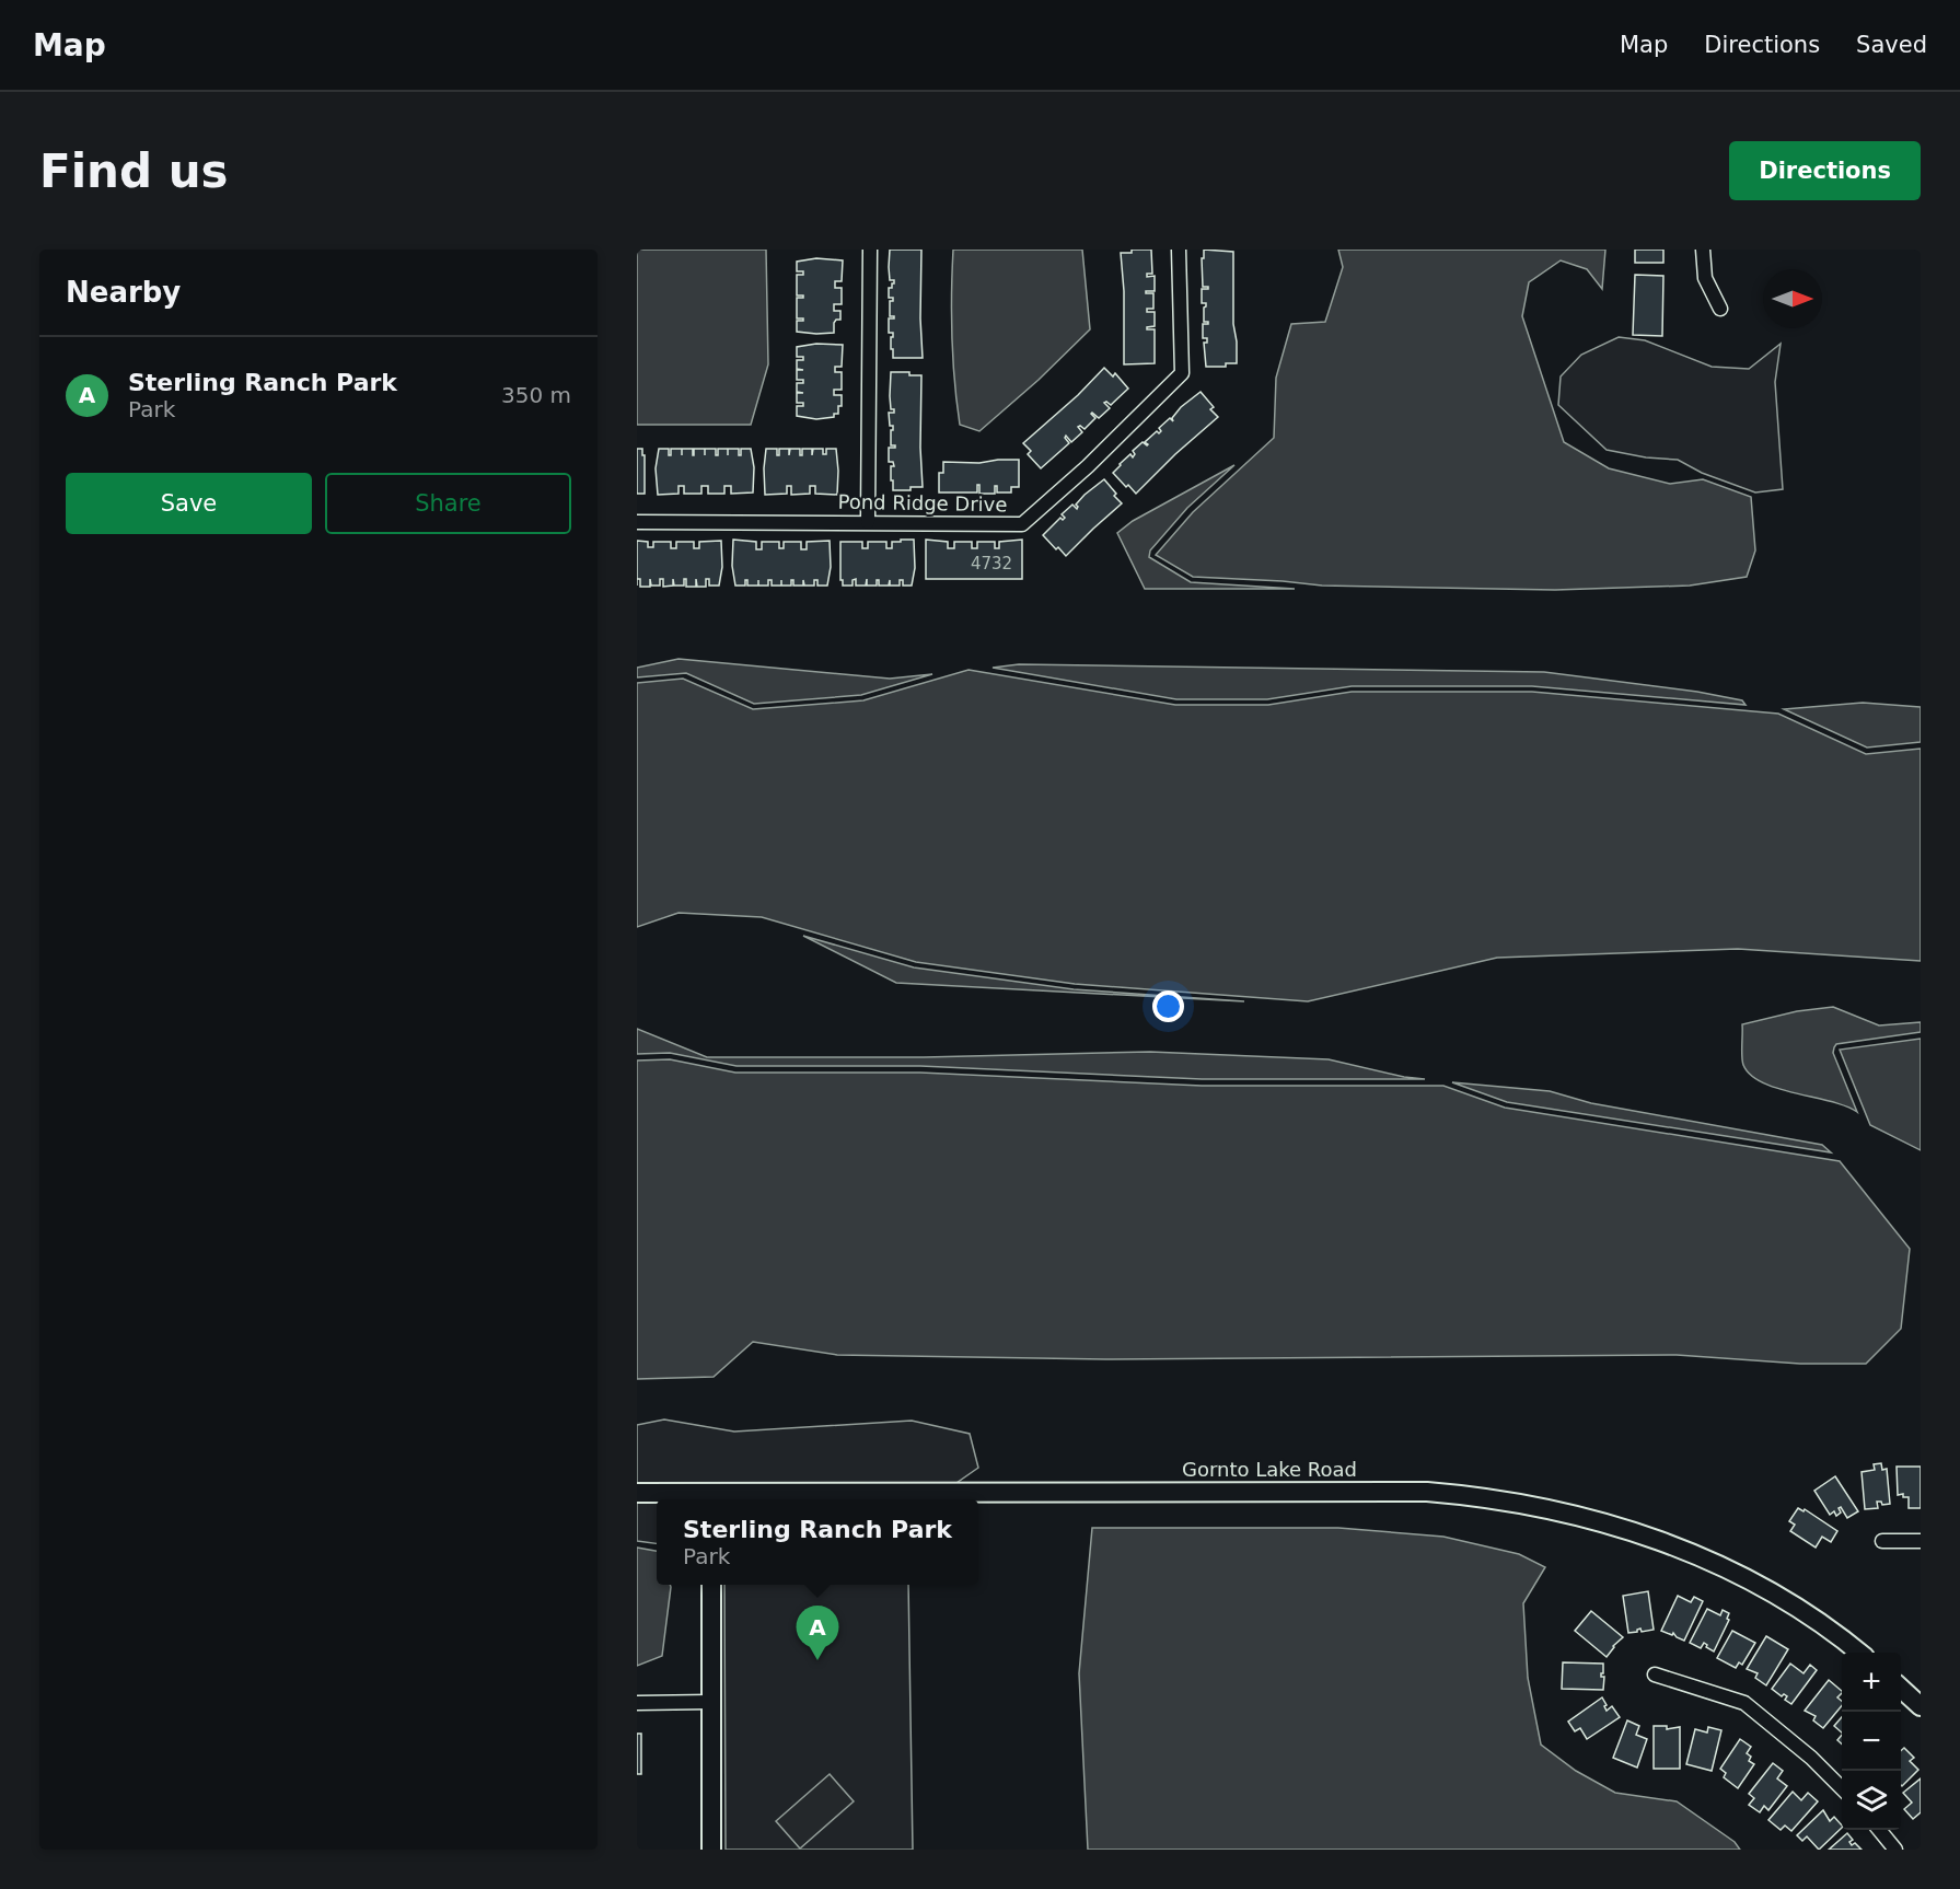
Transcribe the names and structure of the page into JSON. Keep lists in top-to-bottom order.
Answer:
{
  "streets": {
    "street": ["Pond Ridge Drive", "Gornto Lake Road"]
  },
  "house_numbers": ["4732"],
  "north": "right",
  "page": {
    "header": "Map",
    "nav": ["Map", "Directions", "Saved"],
    "buttons": [
      "Directions",
      ["Save", "Share"]
    ],
    "title": "Find us",
    "heading": "Nearby",
    "list": [
      {
        "mark": "A",
        "name": "Sterling Ranch Park",
        "note": "Park",
        "value": "350 m"
      }
    ],
    "popup": ["Sterling Ranch Park", "Park"],
    "pins": "A",
    "map_buttons": ["+", "−"]
  }
}
